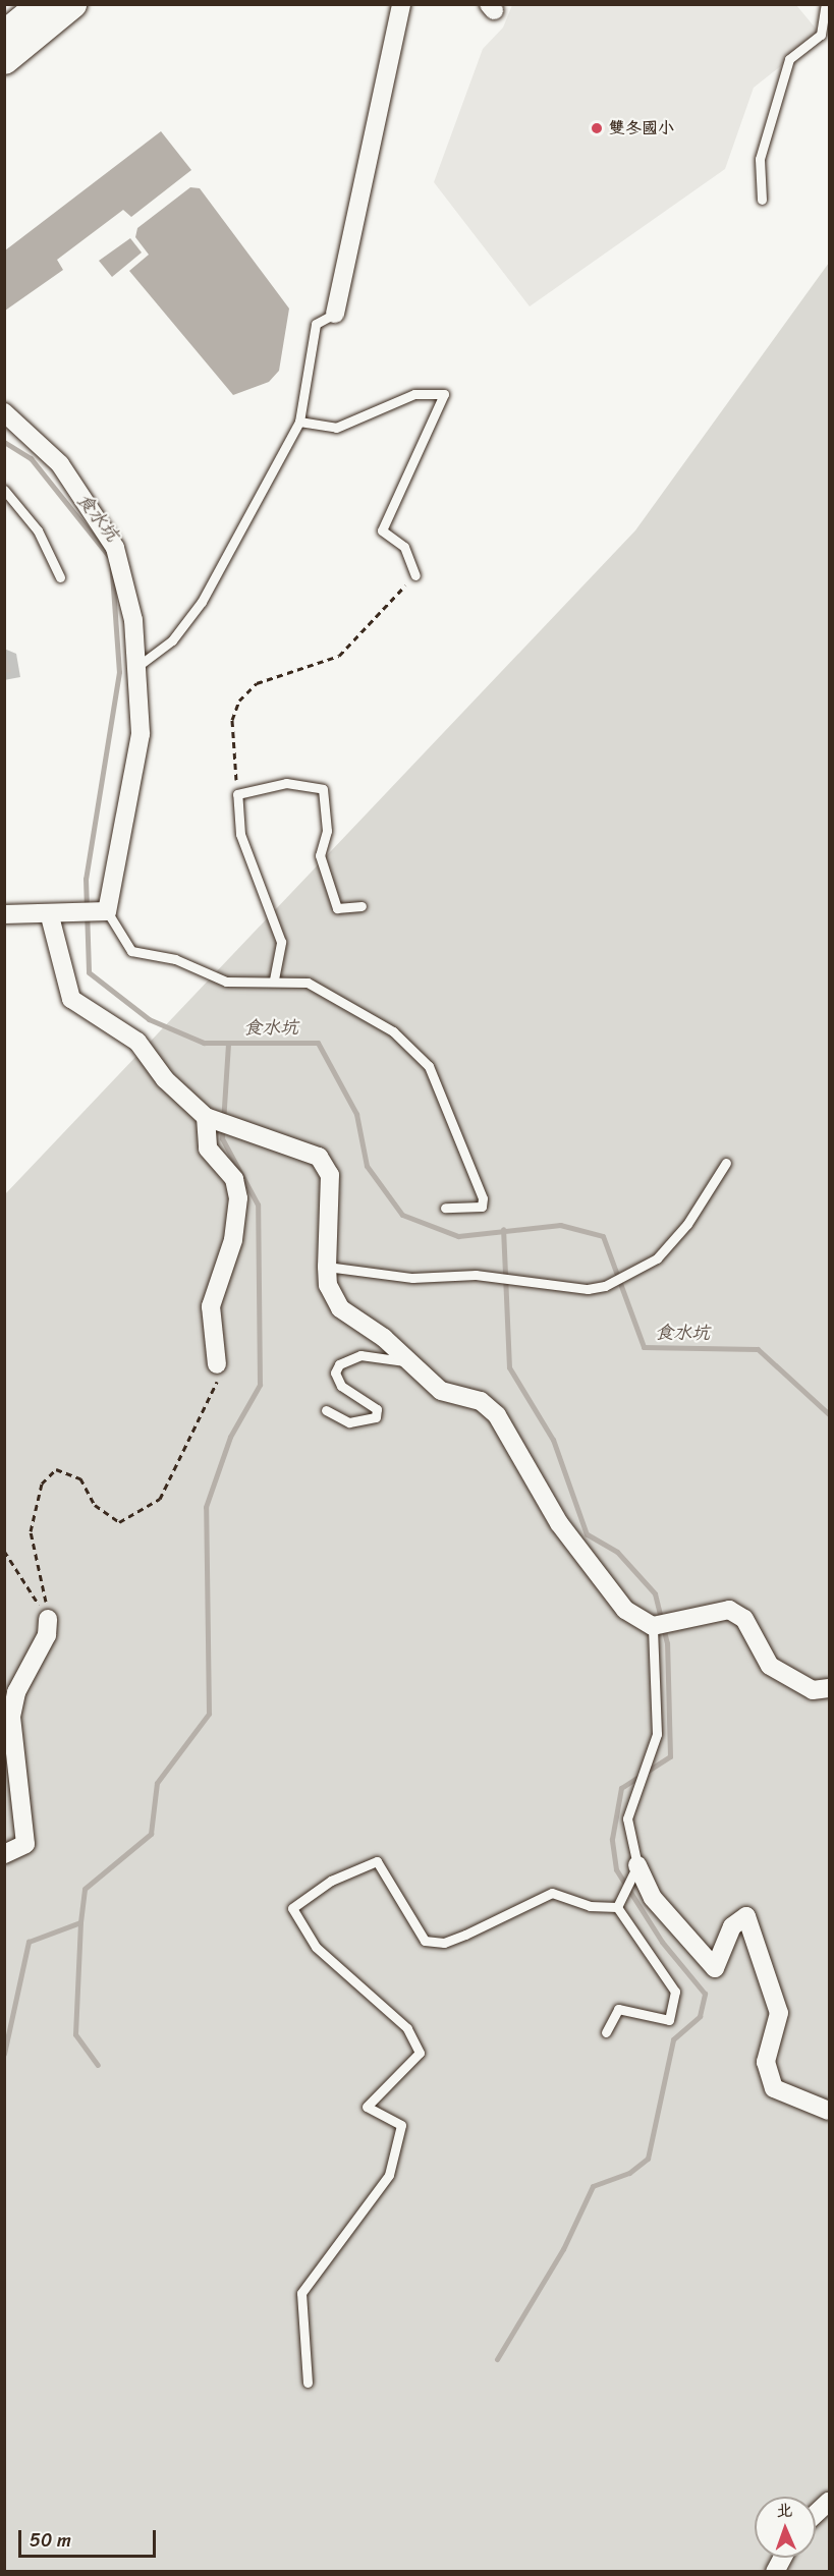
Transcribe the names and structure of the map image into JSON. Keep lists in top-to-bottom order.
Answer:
{
  "water": ["食水坑"],
  "places": ["雙冬國小"],
  "scale_bar": "50 m",
  "north": "top"
}
